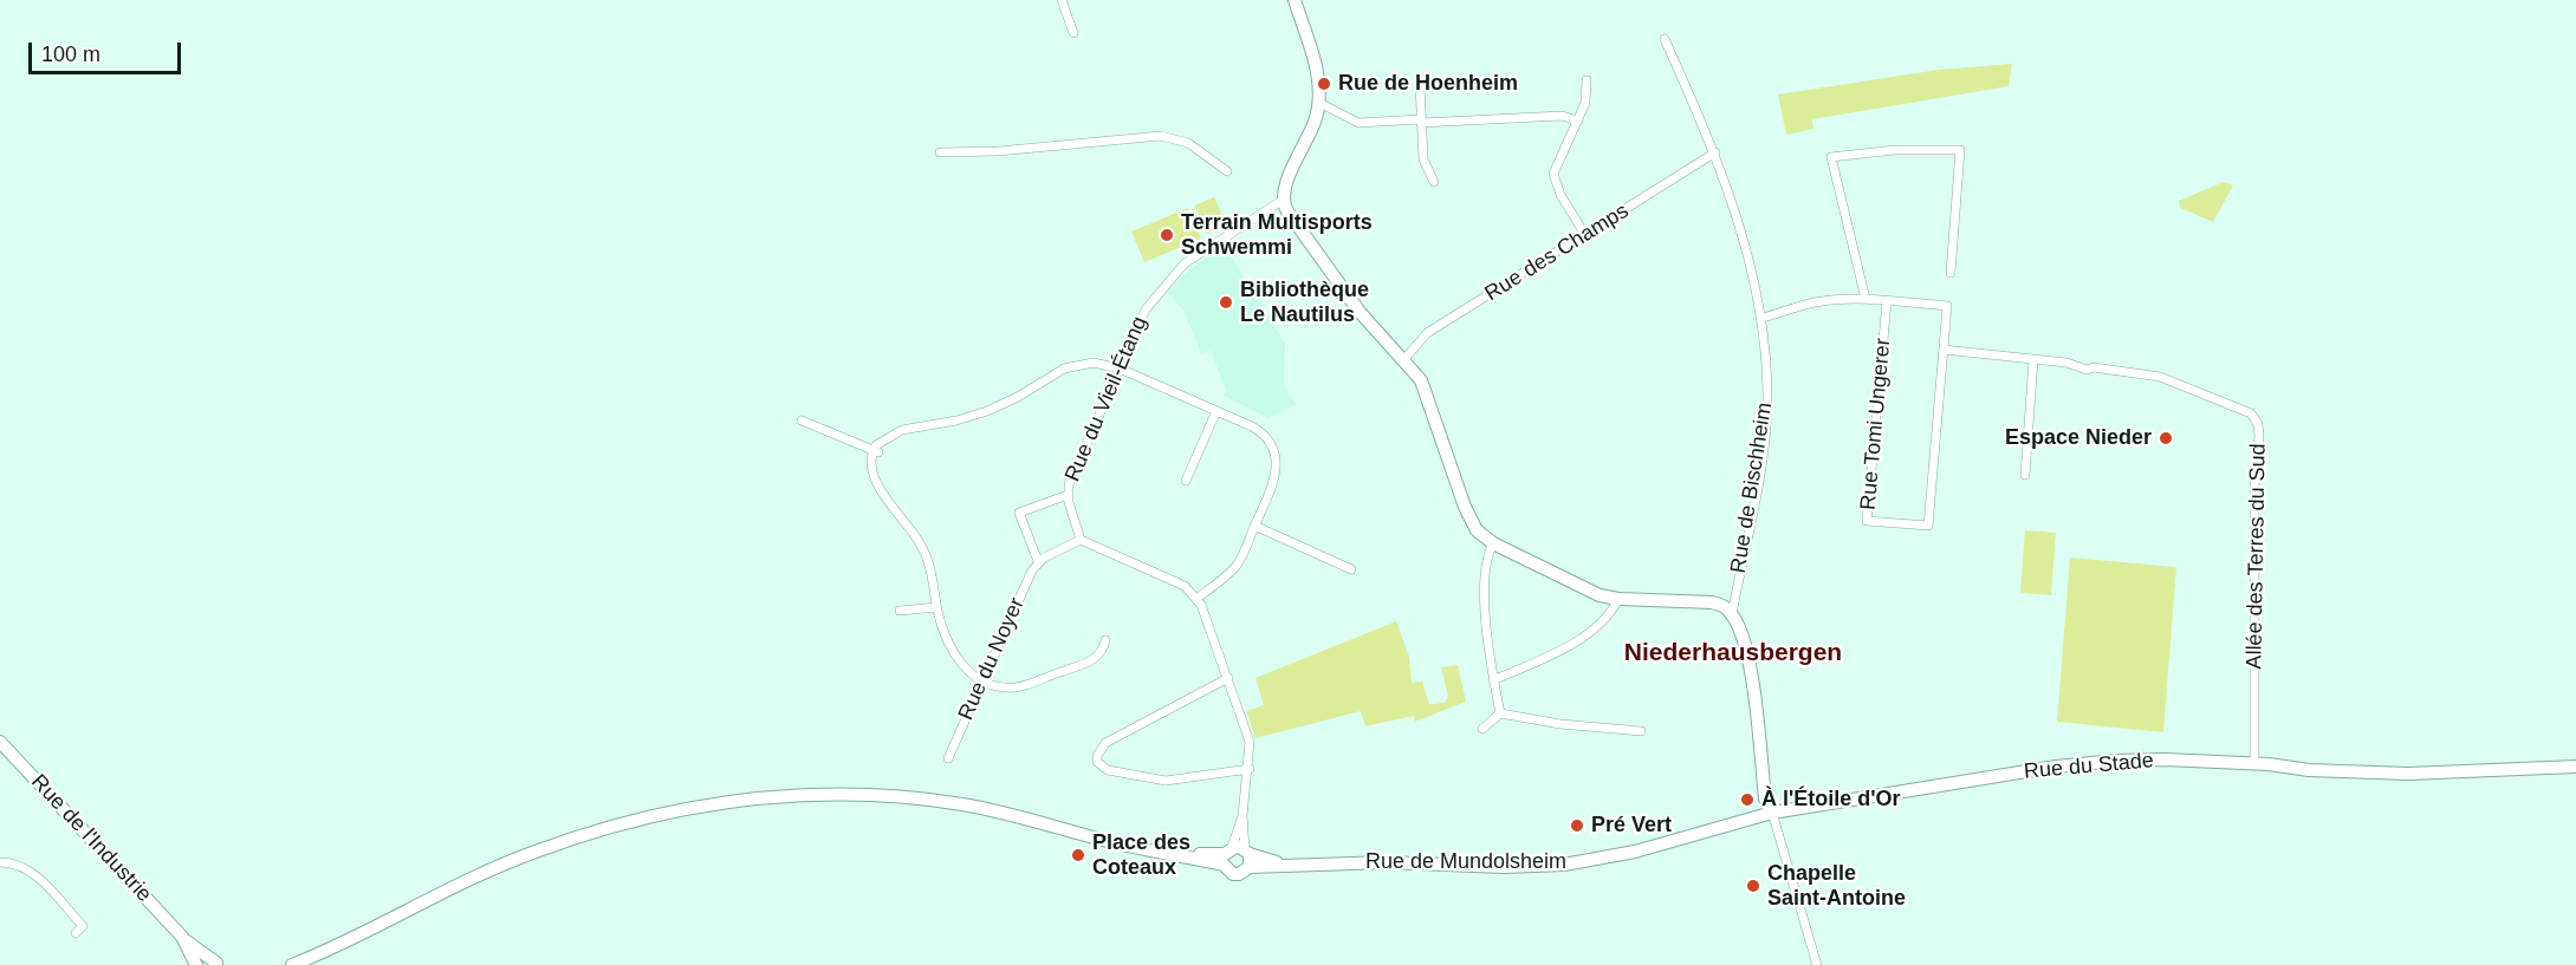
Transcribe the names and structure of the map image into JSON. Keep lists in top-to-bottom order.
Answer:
{
  "streets": {
    "street": [
      "Rue des Champs",
      "Rue du Vieil-Étang",
      "Rue Tomi Ungerer",
      "Rue de Bischheim",
      "Allée des Terres du Sud",
      "Rue du Noyer",
      "Rue du Stade",
      "Rue de l'Industrie",
      "Rue de Mundolsheim"
    ]
  },
  "crossings": [
    ["Rue des Champs", "Rue de Bischheim"],
    ["Rue Tomi Ungerer", "Allée des Terres du Sud"],
    ["Allée des Terres du Sud", "Rue du Stade"],
    ["Rue du Stade", "Rue de Mundolsheim"]
  ],
  "districts": ["Niederhausbergen"],
  "places": [
    "Rue de Hoenheim",
    "Terrain Multisports Schwemmi",
    "Bibliothèque Le Nautilus",
    "Espace Nieder",
    "À l'Étoile d'Or",
    "Pré Vert",
    "Place des Coteaux",
    "Chapelle Saint-Antoine"
  ],
  "scale_bar": "100 m"
}
